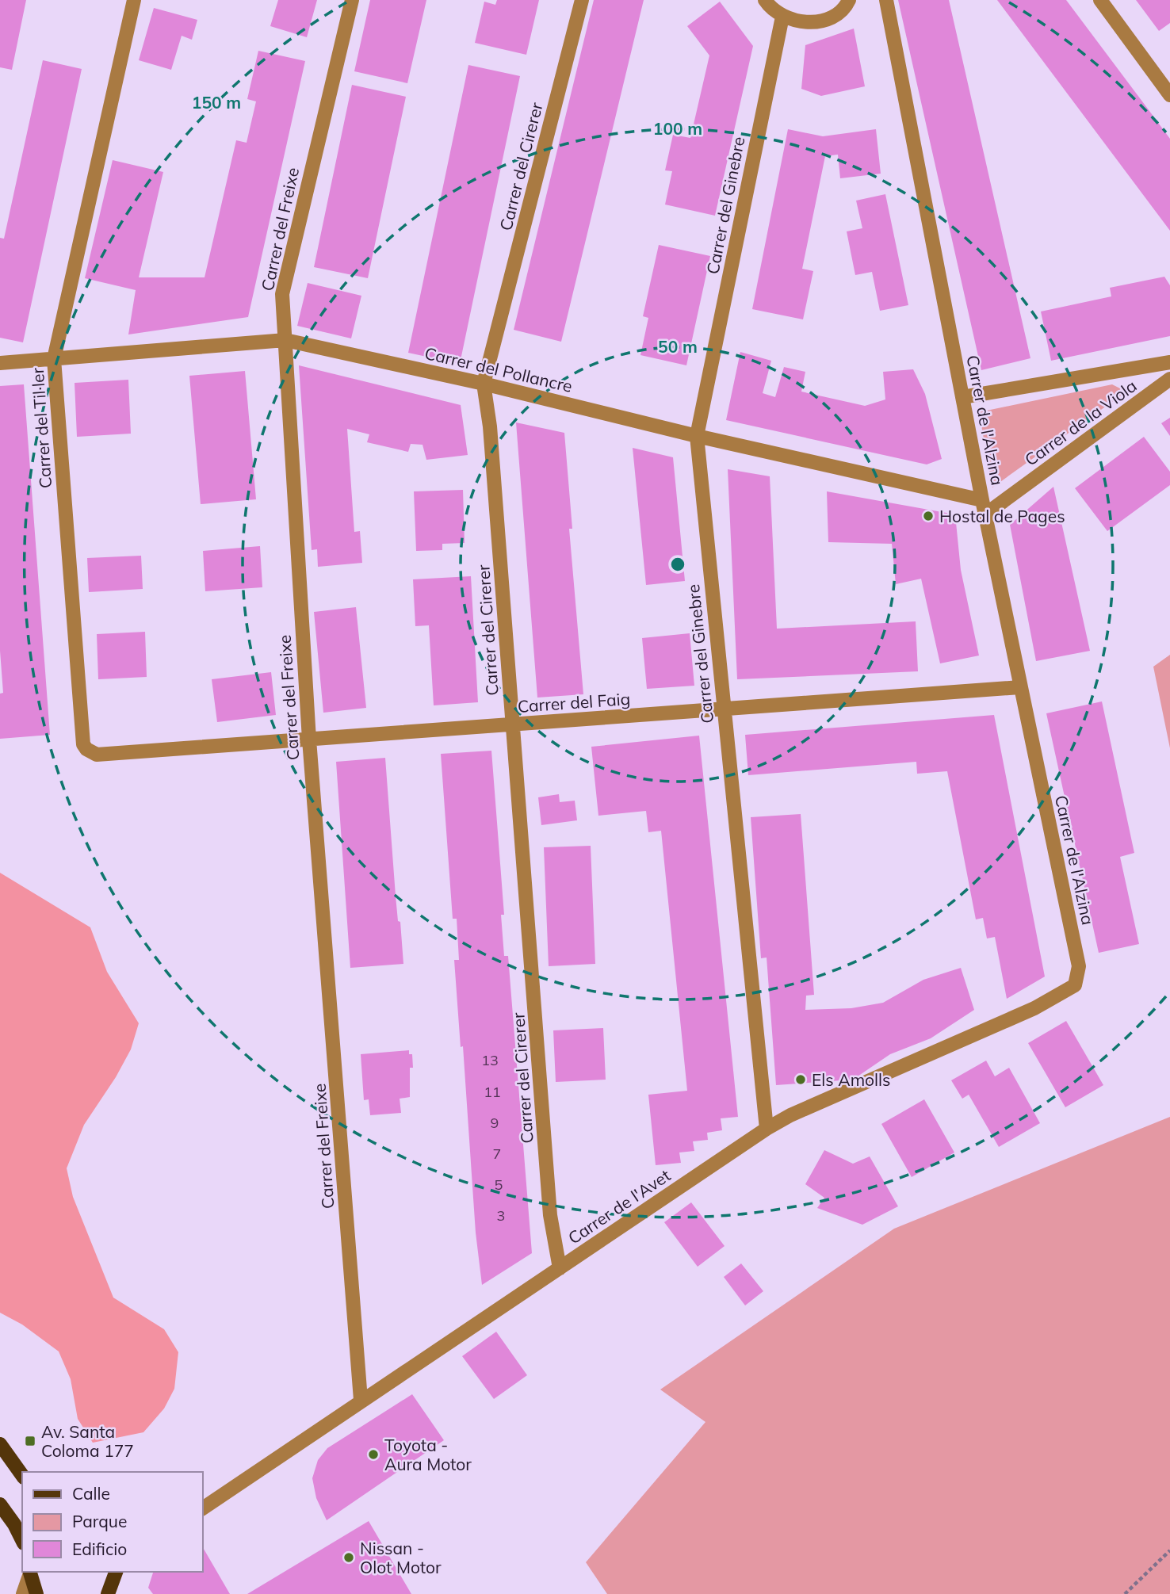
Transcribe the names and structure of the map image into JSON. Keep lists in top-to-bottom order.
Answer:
{
  "streets": {
    "street": [
      "Carrer del Cirerer",
      "Carrer del Ginebre",
      "Carrer del Freixe",
      "Carrer del Pollancre",
      "Carrer de l'Alzina",
      "Carrer de la Viola",
      "Carrer del Til·ler",
      "Carrer del Faig",
      "Carrer de l'Avet"
    ]
  },
  "crossings": [
    ["Carrer del Cirerer", "Carrer del Pollancre"],
    ["Carrer del Cirerer", "Carrer del Faig"],
    ["Carrer del Cirerer", "Carrer de l'Avet"],
    ["Carrer del Ginebre", "Carrer del Pollancre"],
    ["Carrer del Ginebre", "Carrer del Faig"],
    ["Carrer del Ginebre", "Carrer de l'Avet"],
    ["Carrer del Freixe", "Carrer del Pollancre"],
    ["Carrer del Freixe", "Carrer del Faig"],
    ["Carrer del Freixe", "Carrer de l'Avet"],
    ["Carrer del Pollancre", "Carrer de l'Alzina"],
    ["Carrer del Pollancre", "Carrer del Til·ler"],
    ["Carrer de l'Alzina", "Carrer de la Viola"],
    ["Carrer de l'Alzina", "Carrer del Faig"],
    ["Carrer de l'Alzina", "Carrer de l'Avet"],
    ["Carrer del Til·ler", "Carrer del Faig"]
  ],
  "places": {
    "other": [
      "Hostal de Pages",
      "Els Amolls",
      "Toyota - Aura Motor",
      "Nissan - Olot Motor"
    ],
    "transit": ["Av. Santa Coloma 177"]
  },
  "house_numbers": [
    "13",
    "11",
    "9",
    "7",
    "5",
    "3"
  ],
  "legend": ["Calle", "Parque", "Edificio"],
  "rings": ["150 m", "100 m", "50 m"]
}
